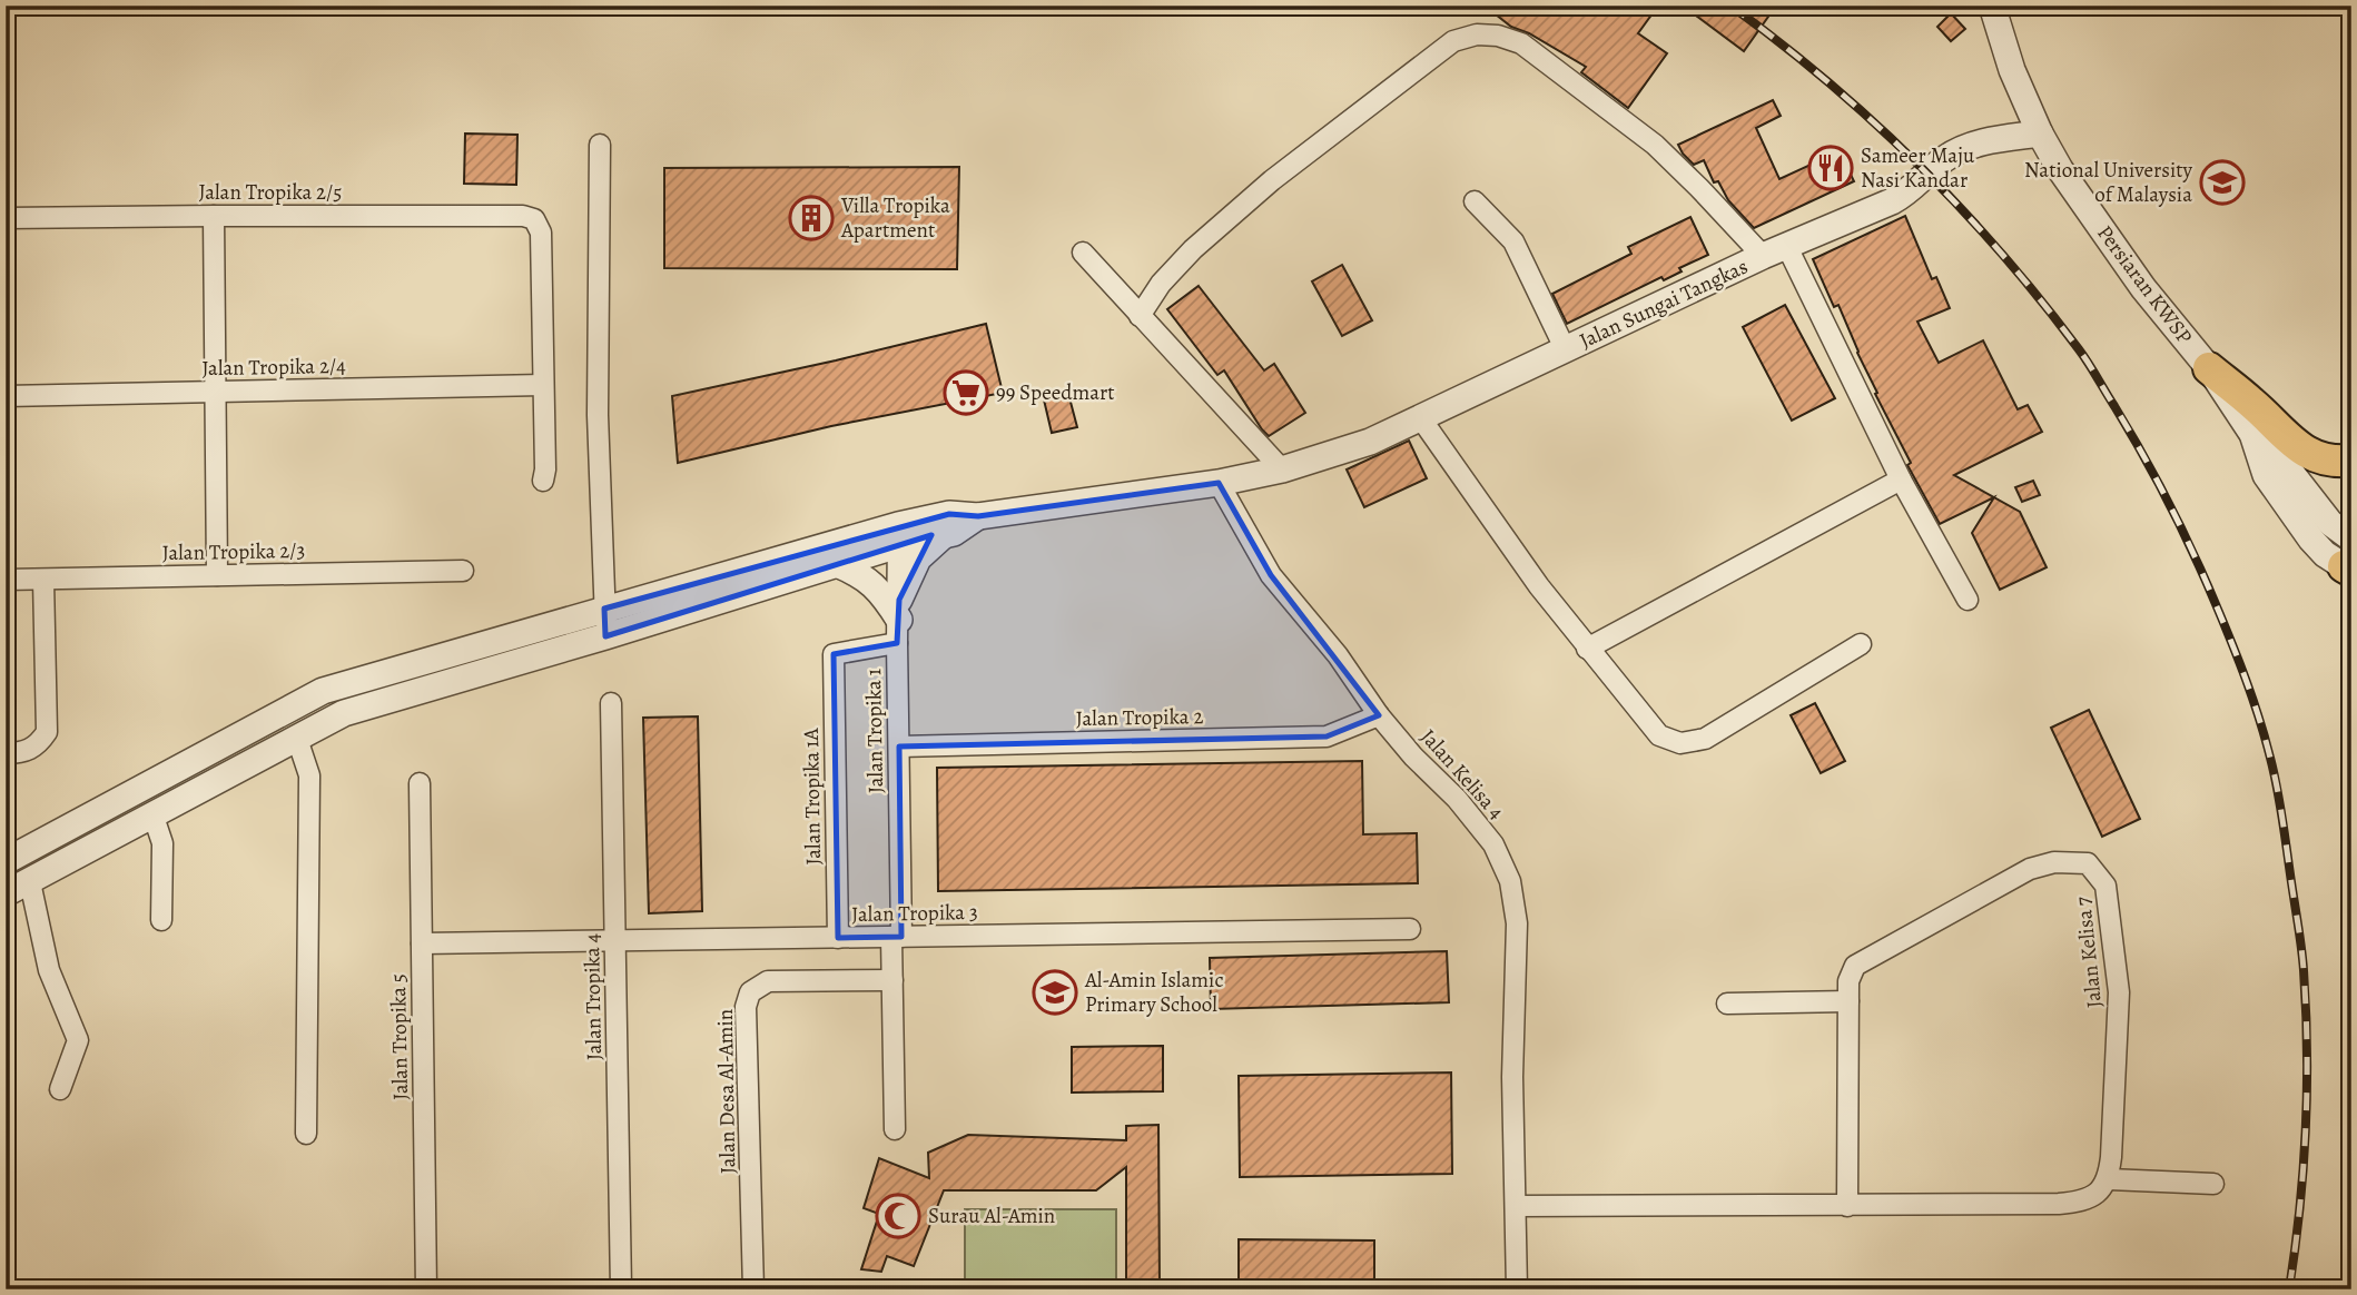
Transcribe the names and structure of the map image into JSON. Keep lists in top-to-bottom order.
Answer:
{
  "streets": {
    "street": [
      "Jalan Tropika 2/5",
      "Persiaran KWSP",
      "Jalan Sungai Tangkas",
      "Jalan Tropika 2/4",
      "Jalan Tropika 2/3",
      "Jalan Tropika 2",
      "Jalan Tropika 1",
      "Jalan Kelisa 4",
      "Jalan Tropika 1A",
      "Jalan Tropika 3",
      "Jalan Kelisa 7",
      "Jalan Tropika 4",
      "Jalan Tropika 5",
      "Jalan Desa Al-Amin"
    ]
  },
  "crossings": [
    ["Jalan Tropika 2/5", "Jalan Tropika 2/4"],
    ["Persiaran KWSP", "Jalan Sungai Tangkas"],
    ["Jalan Sungai Tangkas", "Jalan Kelisa 4"],
    ["Jalan Tropika 2", "Jalan Tropika 1"],
    ["Jalan Tropika 2", "Jalan Kelisa 4"],
    ["Jalan Tropika 1", "Jalan Tropika 1A"],
    ["Jalan Tropika 1", "Jalan Tropika 3"],
    ["Jalan Tropika 1", "Jalan Desa Al-Amin"],
    ["Jalan Tropika 1A", "Jalan Tropika 3"],
    ["Jalan Tropika 3", "Jalan Tropika 4"],
    ["Jalan Tropika 3", "Jalan Tropika 5"]
  ],
  "places": {
    "restaurant": ["Sameer Maju Nasi Kandar"],
    "school or university": ["National University of Malaysia", "Al-Amin Islamic Primary School"],
    "building": ["Villa Tropika Apartment"],
    "supermarket": ["99 Speedmart"],
    "mosque": ["Surau Al-Amin"]
  }
}
